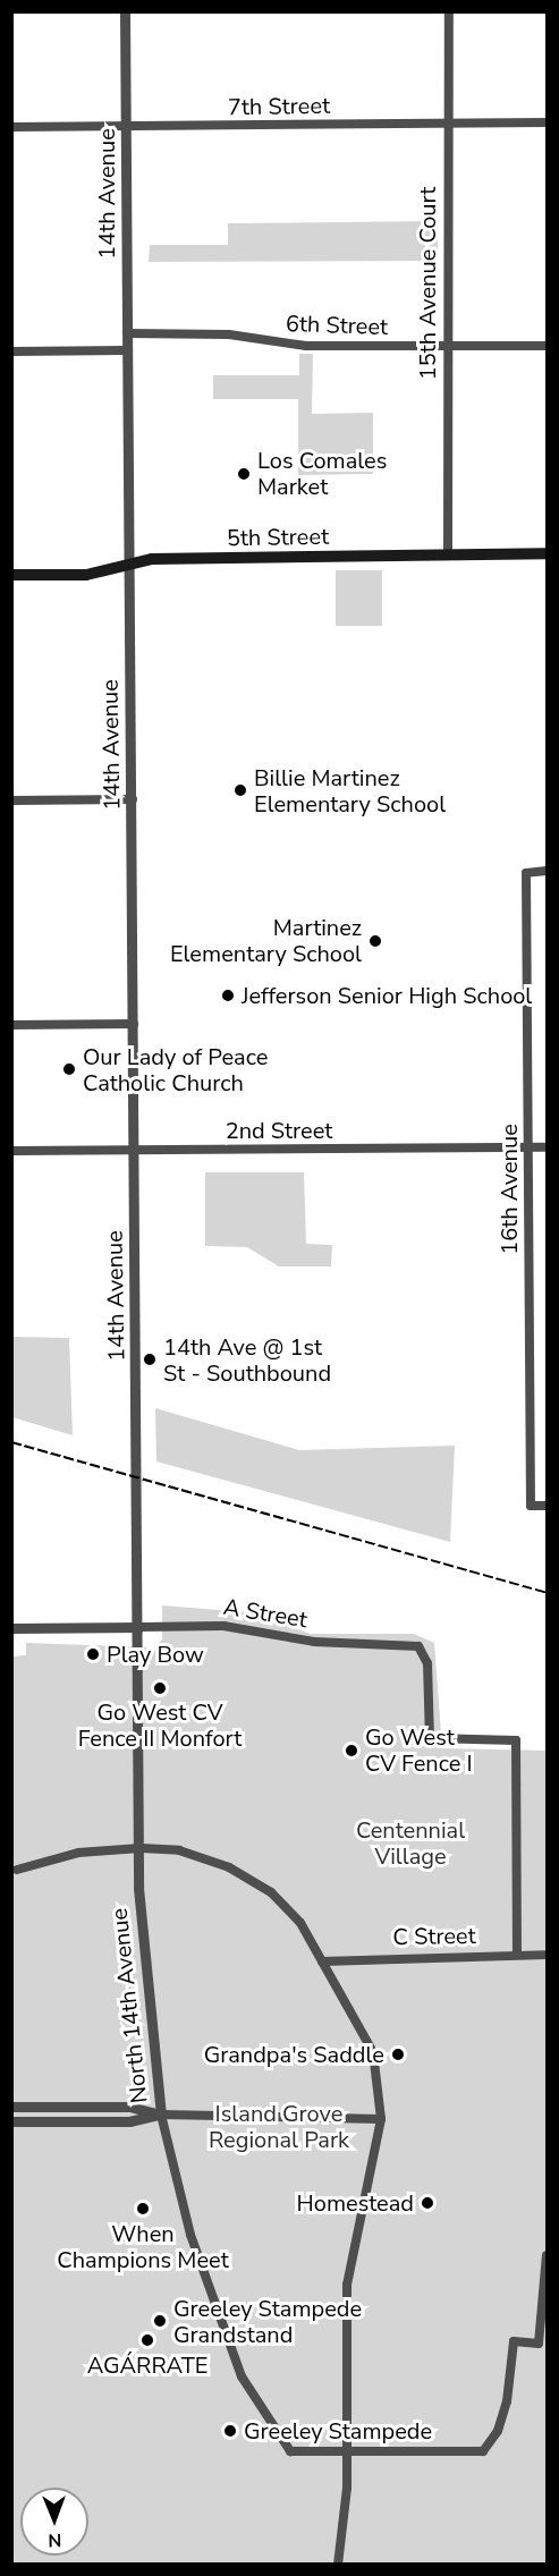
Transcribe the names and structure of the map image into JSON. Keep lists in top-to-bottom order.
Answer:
{
  "streets": {
    "main road": ["5th Street"],
    "street": [
      "7th Street",
      "14th Avenue",
      "15th Avenue Court",
      "6th Street",
      "2nd Street",
      "16th Avenue",
      "A Street",
      "C Street",
      "North 14th Avenue"
    ]
  },
  "crossings": [
    ["7th Street", "14th Avenue"],
    ["7th Street", "15th Avenue Court"],
    ["14th Avenue", "6th Street"],
    ["14th Avenue", "5th Street"],
    ["14th Avenue", "2nd Street"],
    ["14th Avenue", "North 14th Avenue"],
    ["15th Avenue Court", "6th Street"],
    ["15th Avenue Court", "5th Street"],
    ["2nd Street", "16th Avenue"],
    ["A Street", "C Street"],
    ["A Street", "North 14th Avenue"]
  ],
  "parks": ["Centennial Village", "Island Grove Regional Park"],
  "places": [
    "Los Comales Market",
    "Billie Martinez Elementary School",
    "Martinez Elementary School",
    "Jefferson Senior High School",
    "Our Lady of Peace Catholic Church",
    "14th Ave @ 1st St - Southbound",
    "Play Bow",
    "Go West CV Fence II Monfort",
    "Go West CV Fence I",
    "Grandpa's Saddle",
    "Homestead",
    "When Champions Meet",
    "Greeley Stampede Grandstand",
    "AGÁRRATE",
    "Greeley Stampede"
  ],
  "north": "bottom"
}
